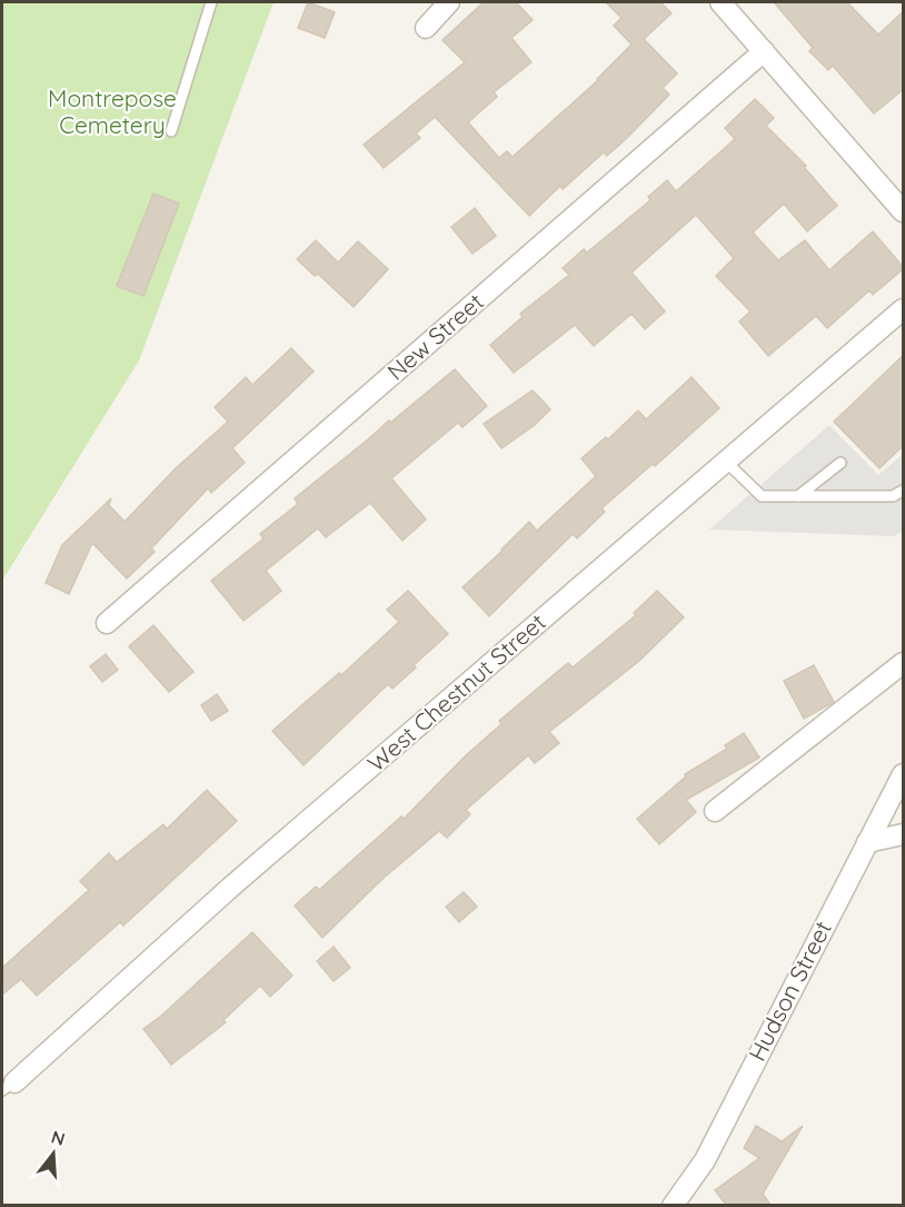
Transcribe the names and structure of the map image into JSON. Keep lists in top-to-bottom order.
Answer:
{
  "streets": {
    "street": ["New Street", "West Chestnut Street", "Hudson Street"]
  },
  "parks": ["Montrepose Cemetery"],
  "north": "top"
}
